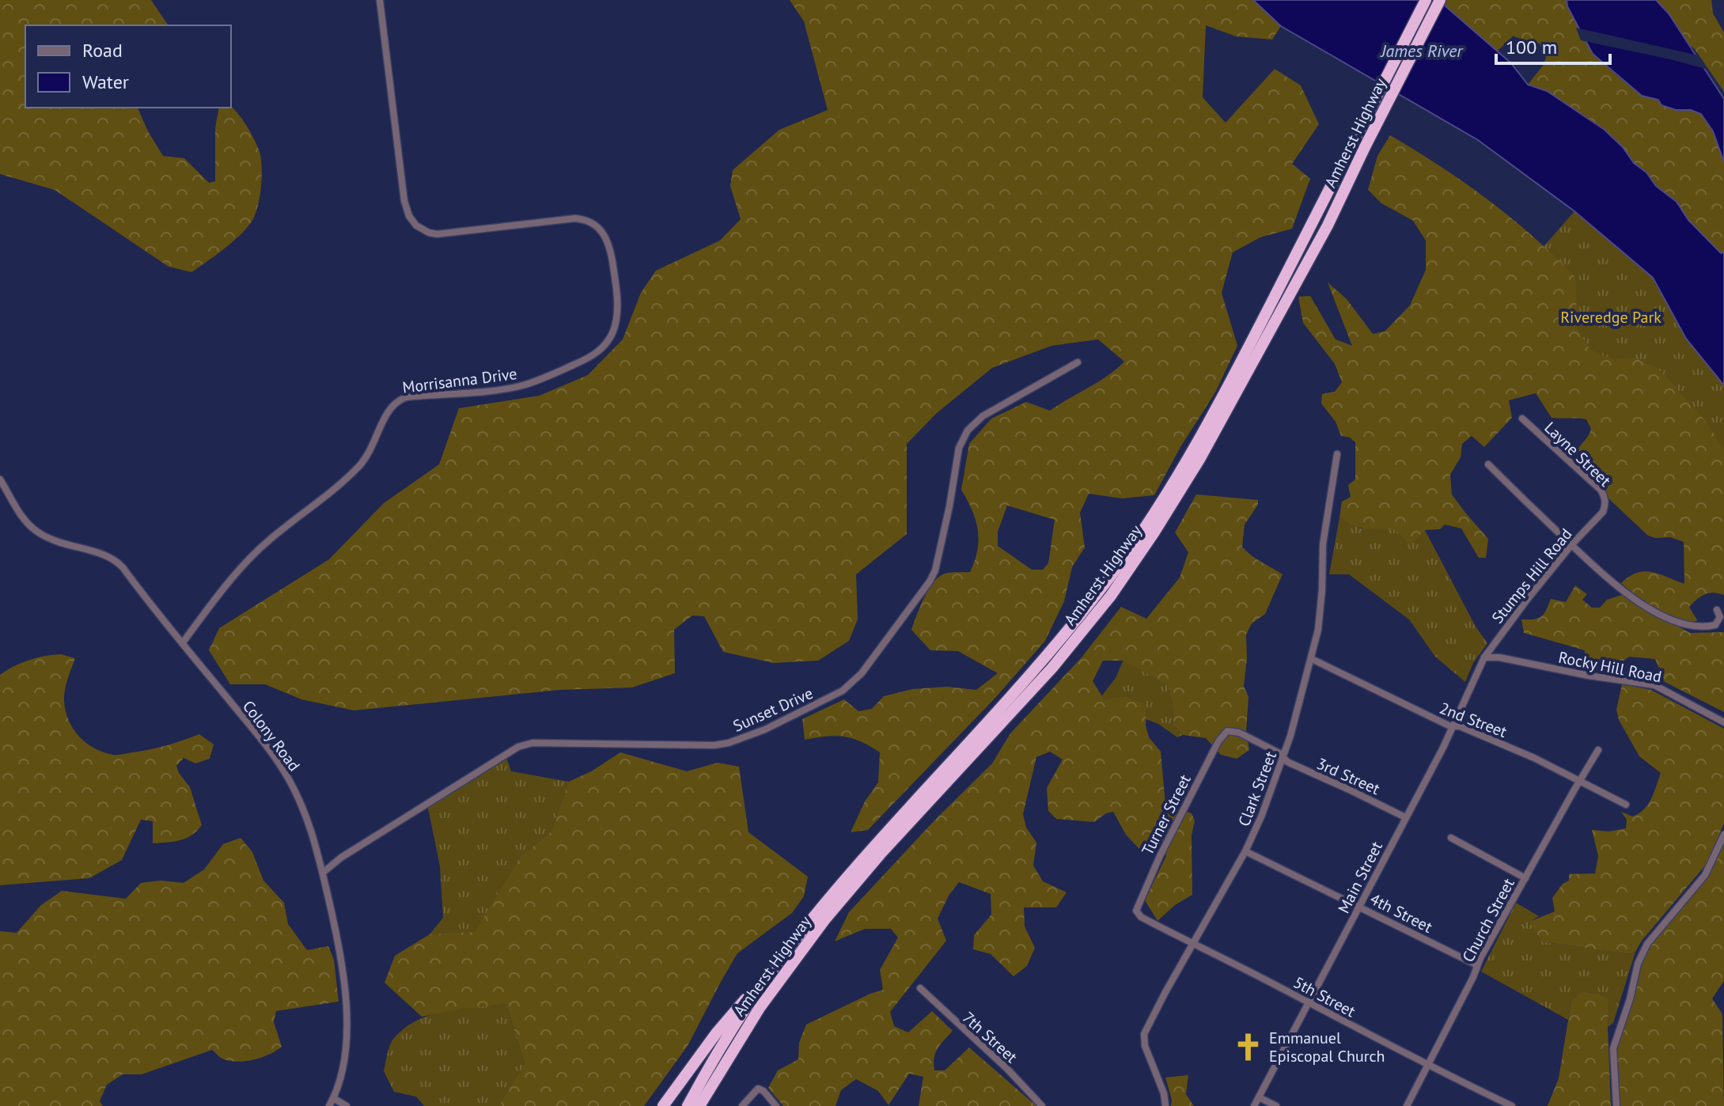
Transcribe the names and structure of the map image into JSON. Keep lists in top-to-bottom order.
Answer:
{
  "streets": {
    "highway": ["Amherst Highway"],
    "street": [
      "Morrisanna Drive",
      "Layne Street",
      "Stumps Hill Road",
      "Rocky Hill Road",
      "Sunset Drive",
      "2nd Street",
      "Colony Road",
      "3rd Street",
      "Clark Street",
      "Turner Street",
      "Main Street",
      "4th Street",
      "Church Street",
      "5th Street",
      "7th Street"
    ]
  },
  "crossings": [
    ["Morrisanna Drive", "Colony Road"],
    ["Layne Street", "Stumps Hill Road"],
    ["Stumps Hill Road", "Rocky Hill Road"],
    ["Stumps Hill Road", "Main Street"],
    ["Rocky Hill Road", "Main Street"],
    ["Sunset Drive", "Colony Road"],
    ["2nd Street", "Clark Street"],
    ["2nd Street", "Main Street"],
    ["2nd Street", "Church Street"],
    ["3rd Street", "Clark Street"],
    ["3rd Street", "Turner Street"],
    ["3rd Street", "Main Street"],
    ["Clark Street", "Turner Street"],
    ["Clark Street", "4th Street"],
    ["Clark Street", "5th Street"],
    ["Turner Street", "5th Street"],
    ["Main Street", "4th Street"],
    ["Main Street", "5th Street"],
    ["4th Street", "Church Street"],
    ["Church Street", "5th Street"]
  ],
  "water": ["James River"],
  "parks": ["Riveredge Park"],
  "places": {
    "church": ["Emmanuel Episcopal Church"]
  },
  "legend": ["Road", "Water"],
  "scale_bar": "100 m"
}
